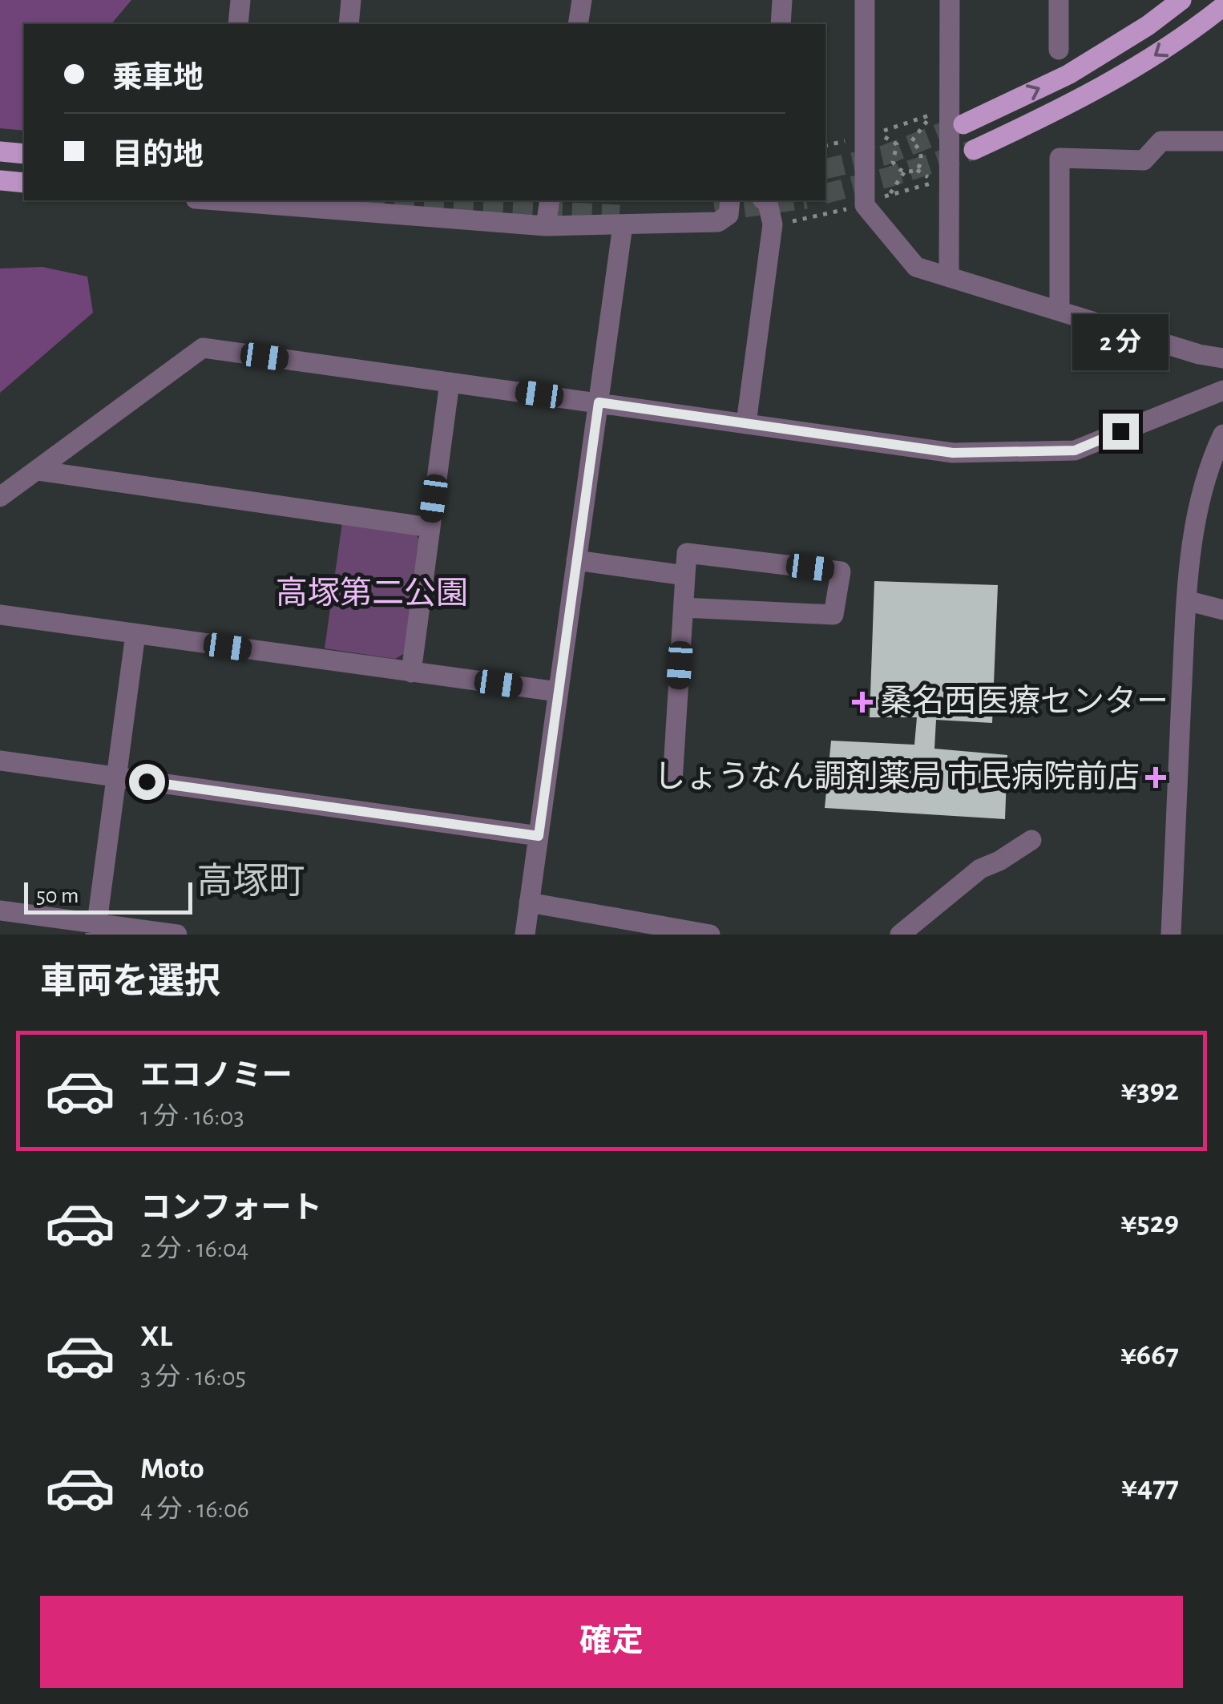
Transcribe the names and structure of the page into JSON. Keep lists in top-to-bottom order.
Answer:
{
  "districts": ["高塚町"],
  "parks": ["高塚第二公園"],
  "places": {
    "health": ["桑名西医療センター", "しょうなん調剤薬局 市民病院前店"]
  },
  "scale_bar": "50 m",
  "page": {
    "banner": ["乗車地", "目的地"],
    "bubble": "2 分",
    "scale": "50 m",
    "heading": "車両を選択",
    "list": [
      {
        "name": "エコノミー",
        "note": "1 分 · 16:03",
        "value": "¥392"
      },
      {
        "name": "コンフォート",
        "note": "2 分 · 16:04",
        "value": "¥529"
      },
      {
        "name": "XL",
        "note": "3 分 · 16:05",
        "value": "¥667"
      },
      {
        "name": "Moto",
        "note": "4 分 · 16:06",
        "value": "¥477"
      }
    ],
    "buttons": "確定"
  }
}
